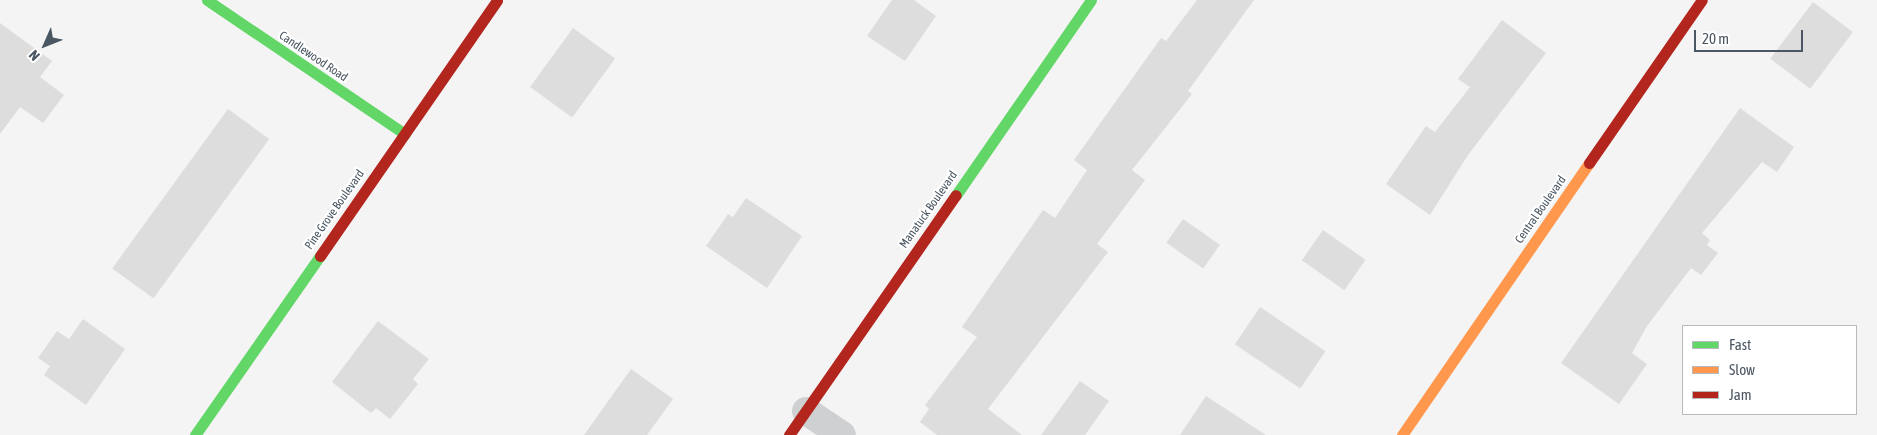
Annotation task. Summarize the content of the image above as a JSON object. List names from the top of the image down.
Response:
{
  "streets": {
    "street": [
      "Candlewood Road",
      "Pine Grove Boulevard",
      "Manatuck Boulevard",
      "Central Boulevard"
    ]
  },
  "crossings": [
    ["Candlewood Road", "Pine Grove Boulevard"]
  ],
  "legend": ["Fast", "Slow", "Jam"],
  "scale_bar": "20 m",
  "north": "bottom left"
}
